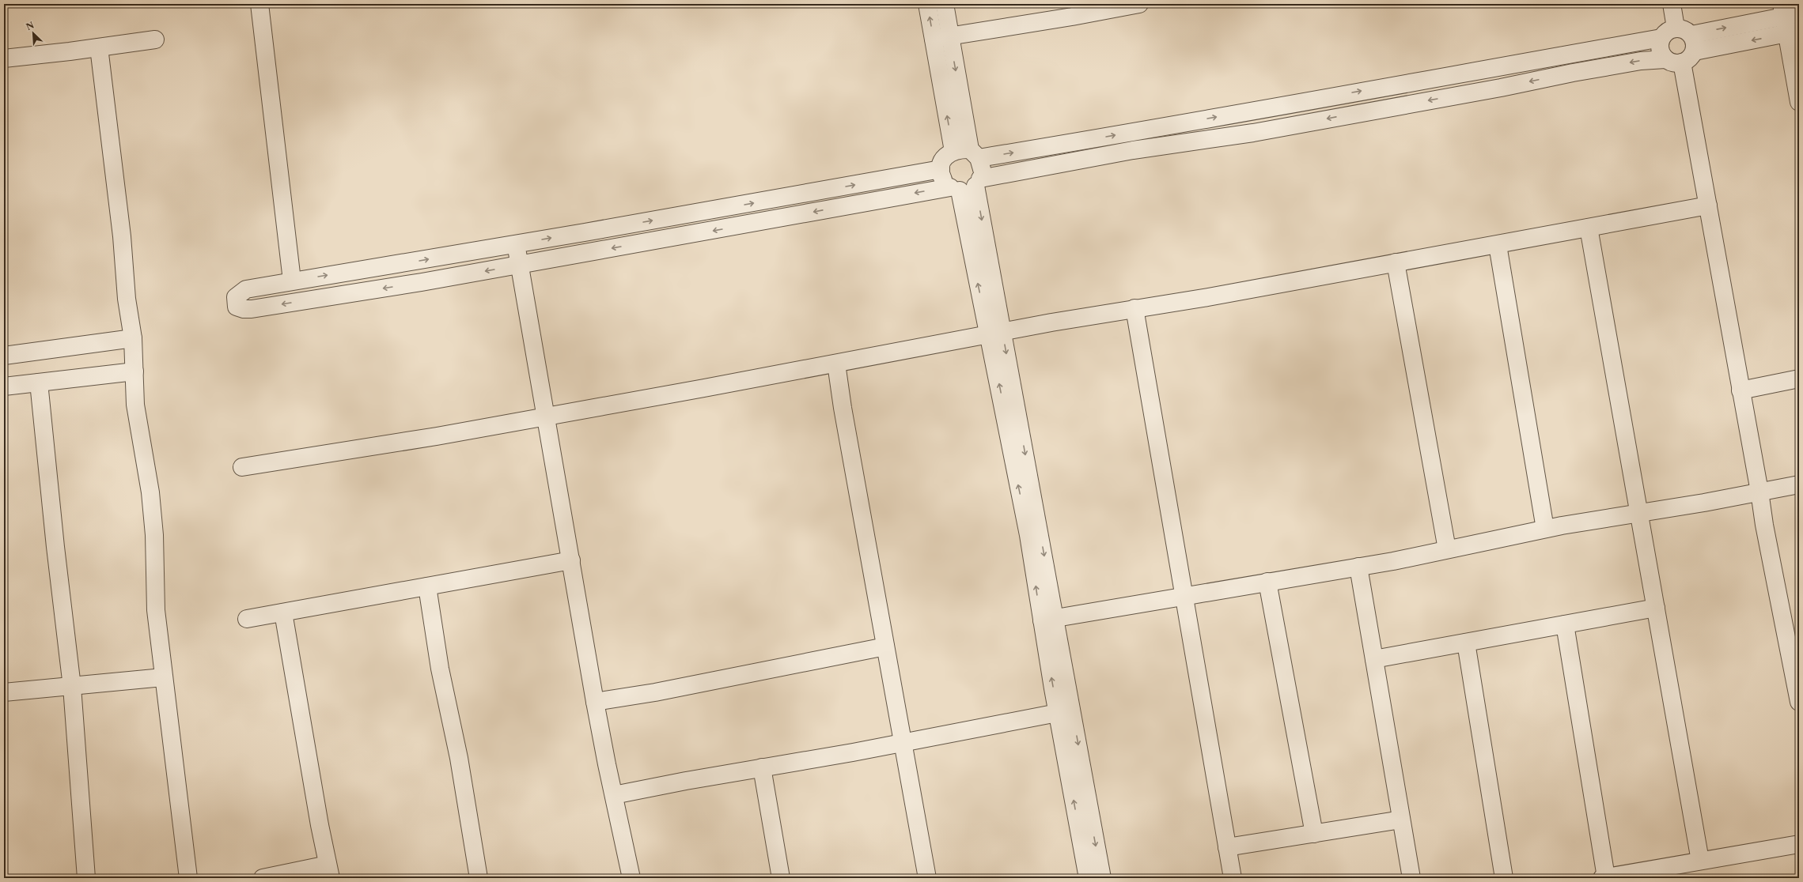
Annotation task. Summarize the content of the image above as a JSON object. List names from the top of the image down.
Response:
{
  "north": "top left"
}
